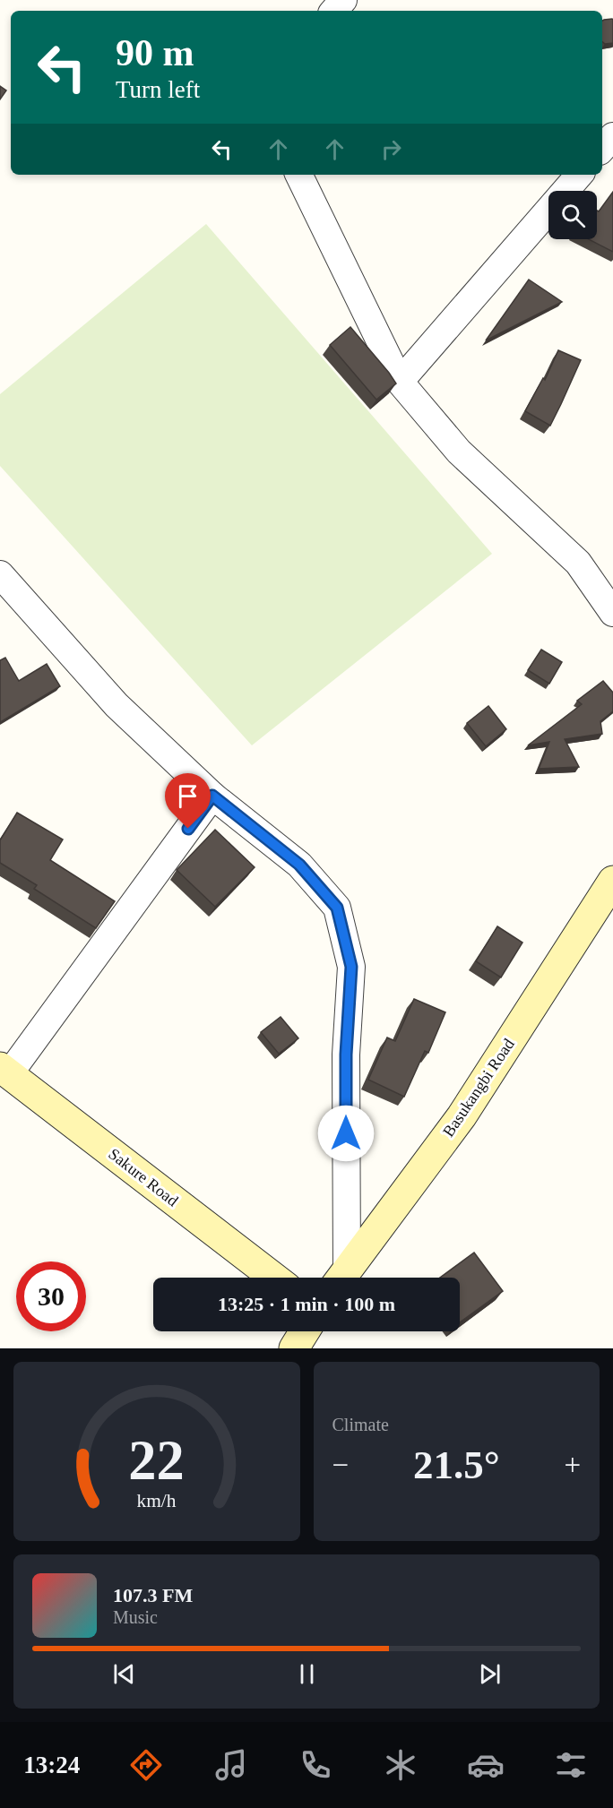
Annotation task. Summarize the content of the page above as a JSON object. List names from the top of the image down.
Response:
{
  "streets": {
    "street": ["Basukangbi Road", "Sakure Road"]
  },
  "page": {
    "turn": ["90 m", "Turn left"],
    "limit": "30",
    "trip": "13:25 · 1 min · 100 m",
    "tile": "Climate",
    "heat": ["−", "21.5°", "+"],
    "song": ["107.3 FM", "Music"],
    "tabs": "13:24",
    "gauge": ["22", "km/h"]
  }
}
